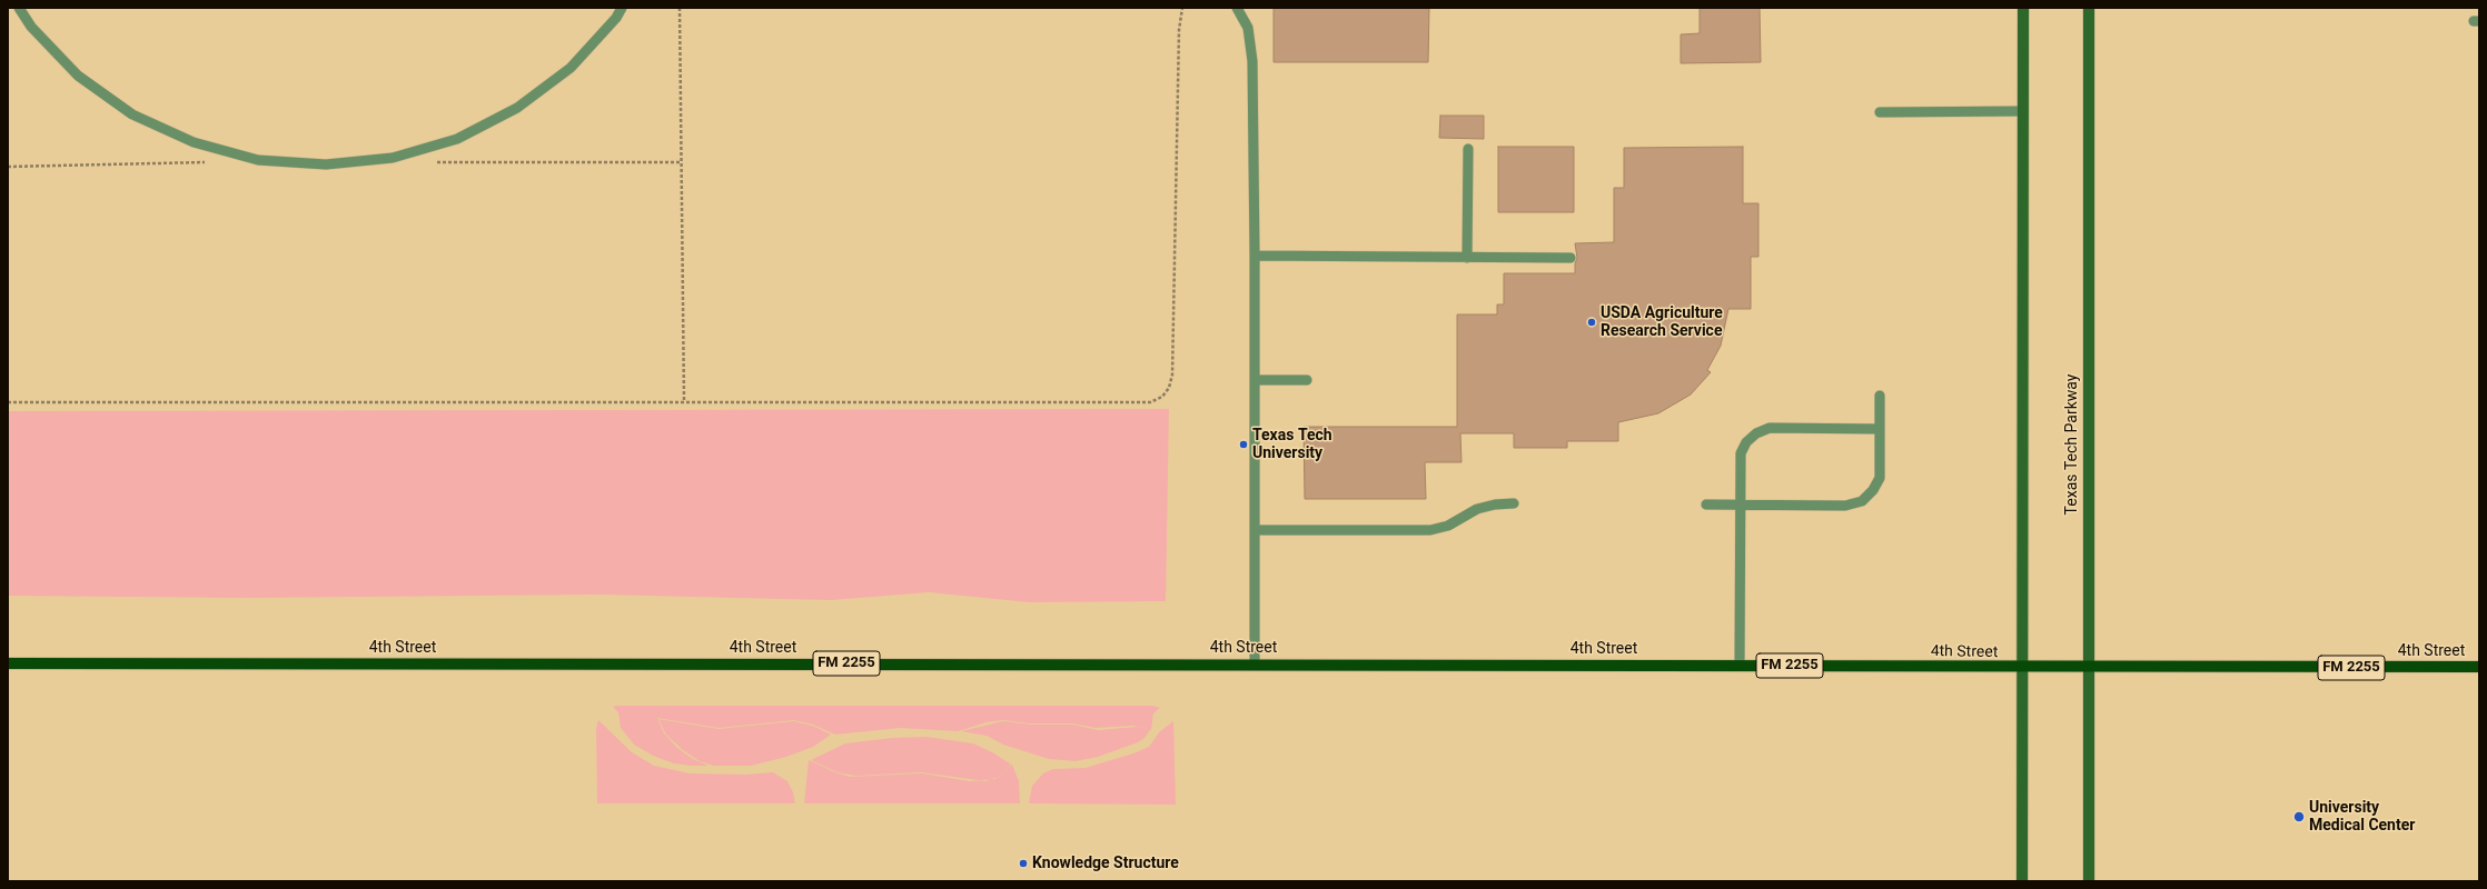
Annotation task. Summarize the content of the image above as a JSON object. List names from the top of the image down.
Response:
{
  "streets": {
    "main road": ["Texas Tech Parkway", "4th Street", "FM 2255"]
  },
  "crossings": [
    ["Texas Tech Parkway", "4th Street"]
  ],
  "places": [
    "USDA Agriculture Research Service",
    "Texas Tech University",
    "University Medical Center",
    "Knowledge Structure"
  ]
}
